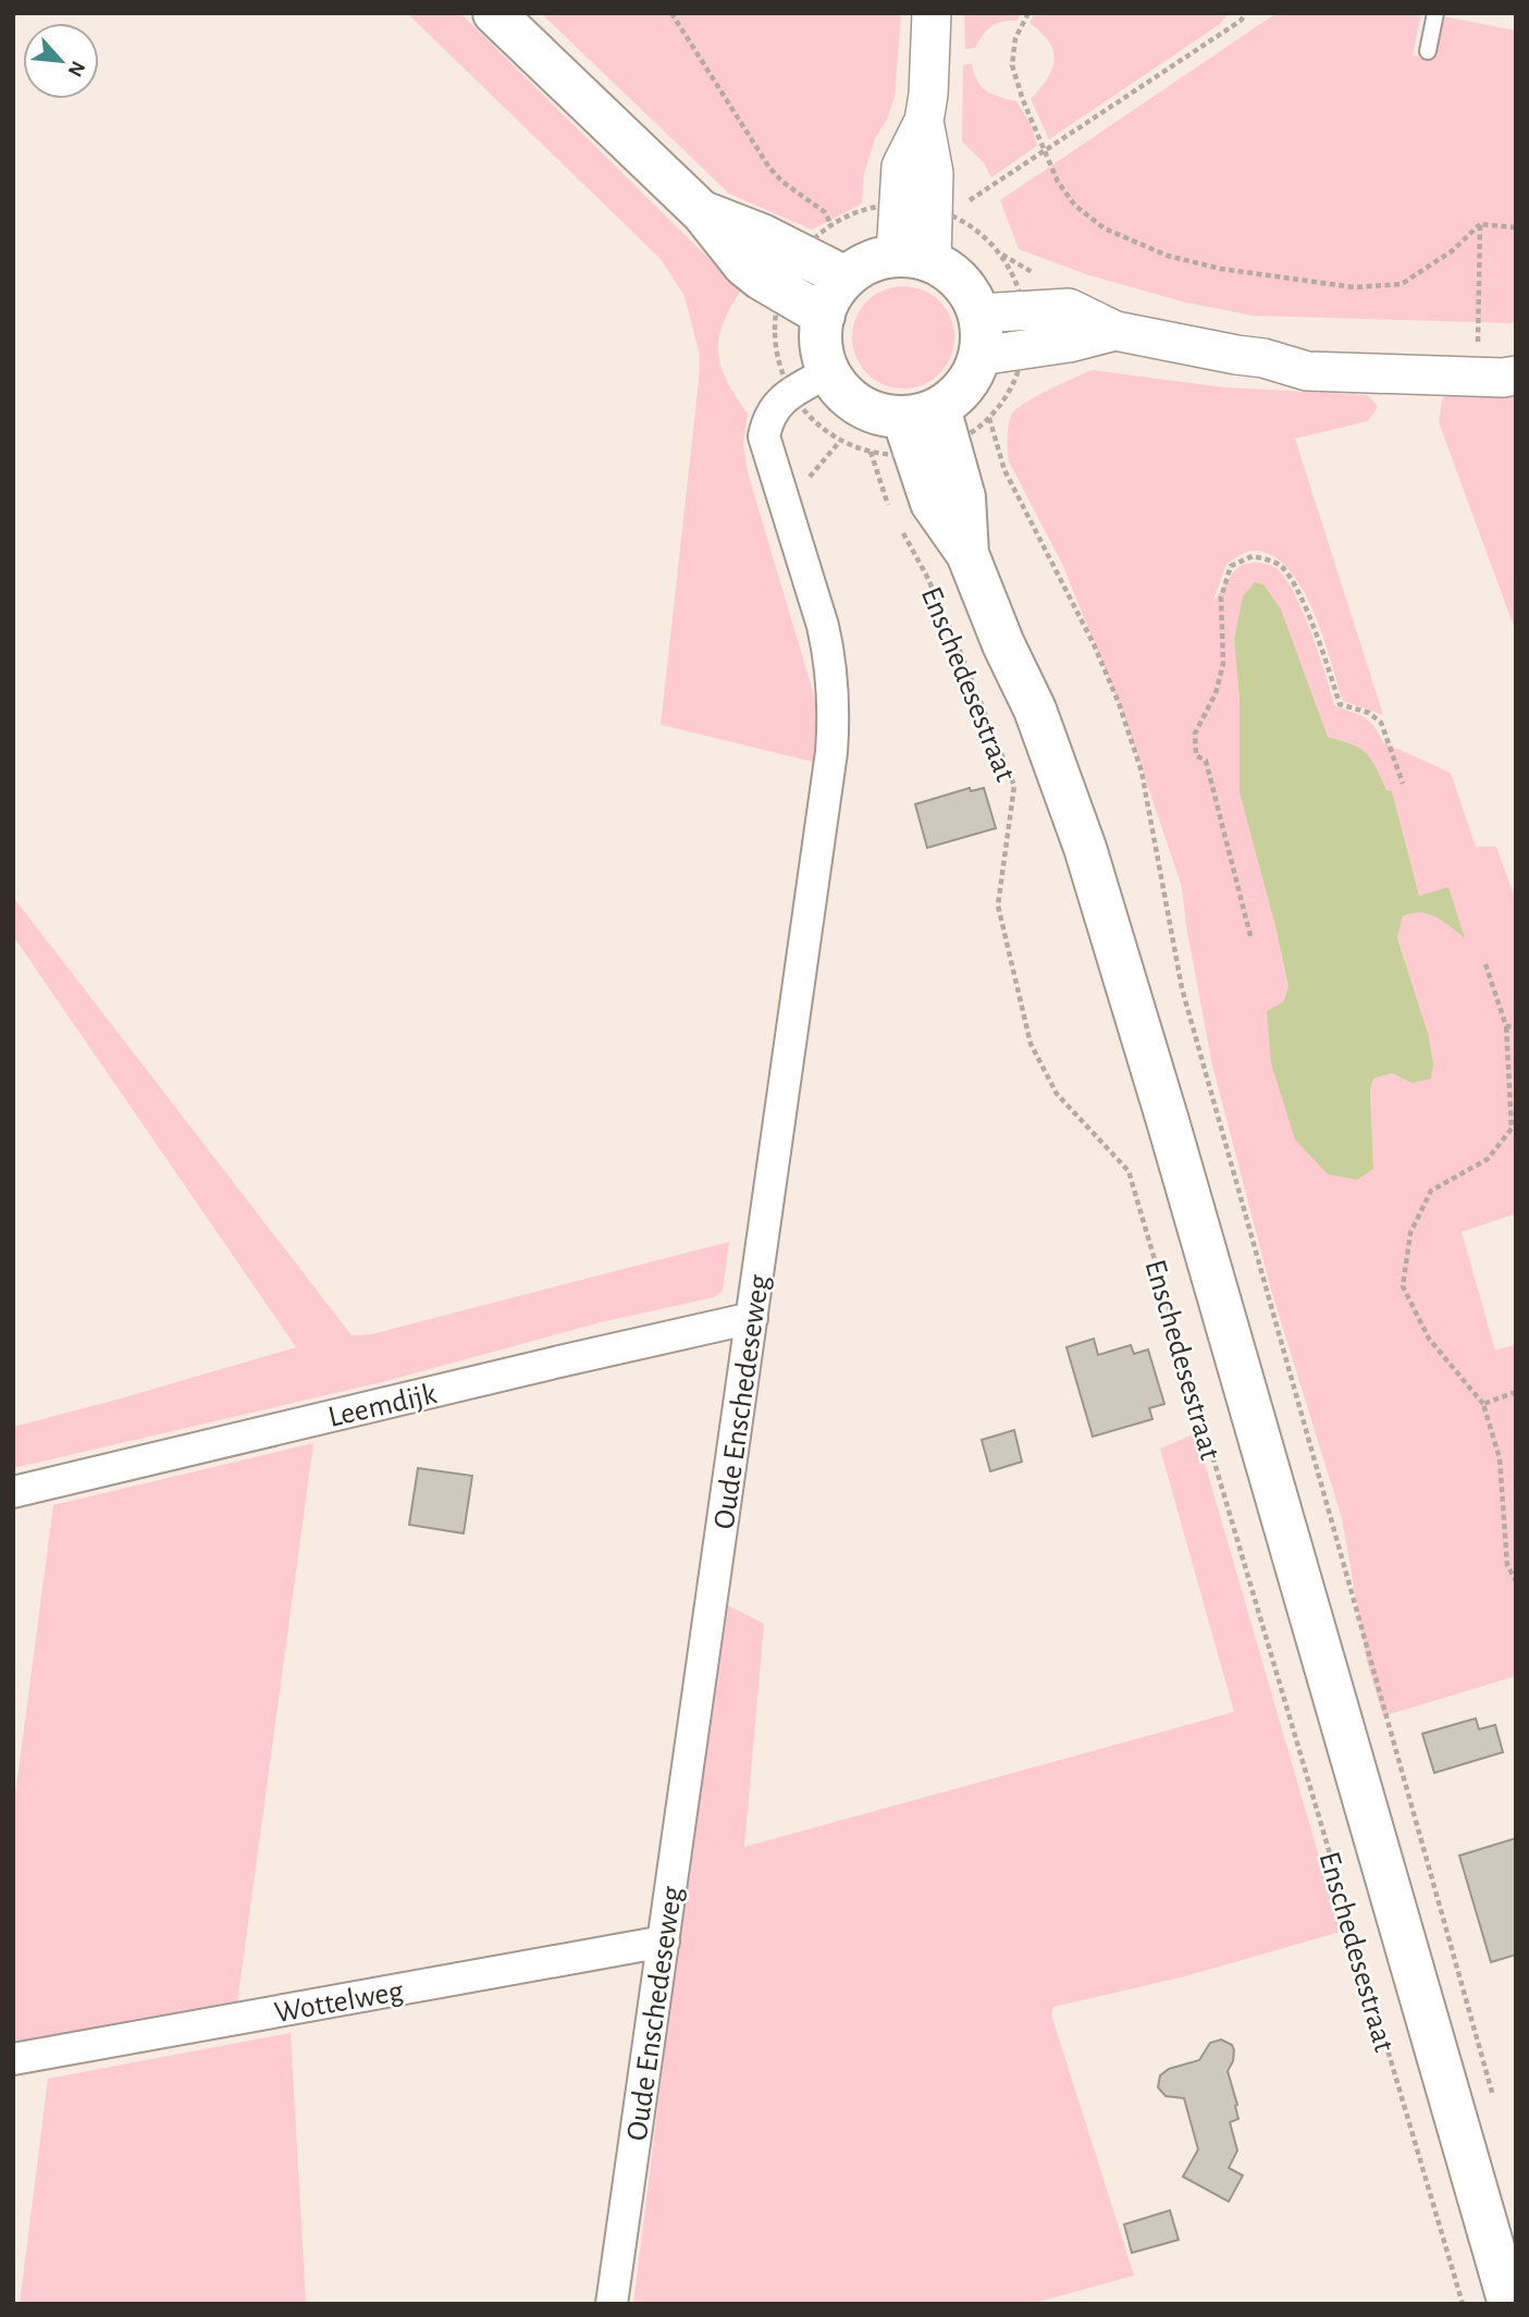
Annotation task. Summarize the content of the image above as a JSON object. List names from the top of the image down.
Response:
{
  "streets": {
    "main road": ["Enschedesestraat"],
    "street": ["Oude Enschedeseweg", "Leemdijk", "Wottelweg"]
  },
  "crossings": [
    ["Enschedesestraat", "Oude Enschedeseweg"],
    ["Oude Enschedeseweg", "Leemdijk"],
    ["Oude Enschedeseweg", "Wottelweg"]
  ],
  "north": "bottom right"
}
